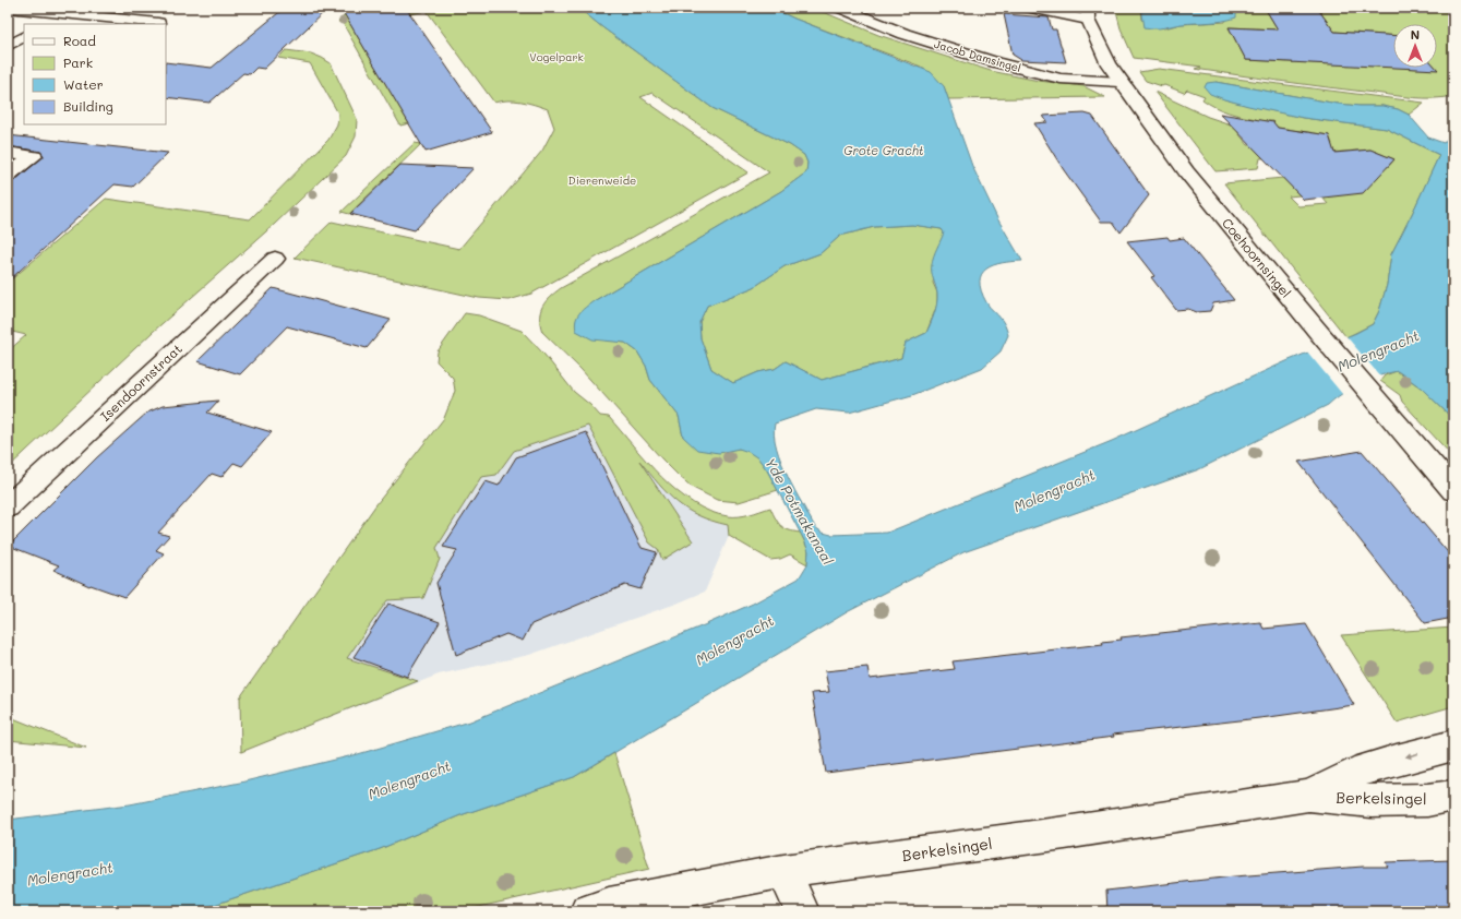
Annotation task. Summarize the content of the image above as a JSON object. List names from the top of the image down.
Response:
{
  "streets": {
    "street": [
      "Jacob Damsingel",
      "Coehoornsingel",
      "Isendoornstraat",
      "Berkelsingel"
    ]
  },
  "crossings": [
    ["Jacob Damsingel", "Coehoornsingel"]
  ],
  "water": ["Grote Gracht", "Molengracht", "Yde Potmakanaal"],
  "parks": ["Vogelpark", "Dierenweide"],
  "legend": [
    "Road",
    "Park",
    "Water",
    "Building"
  ],
  "north": "top"
}
